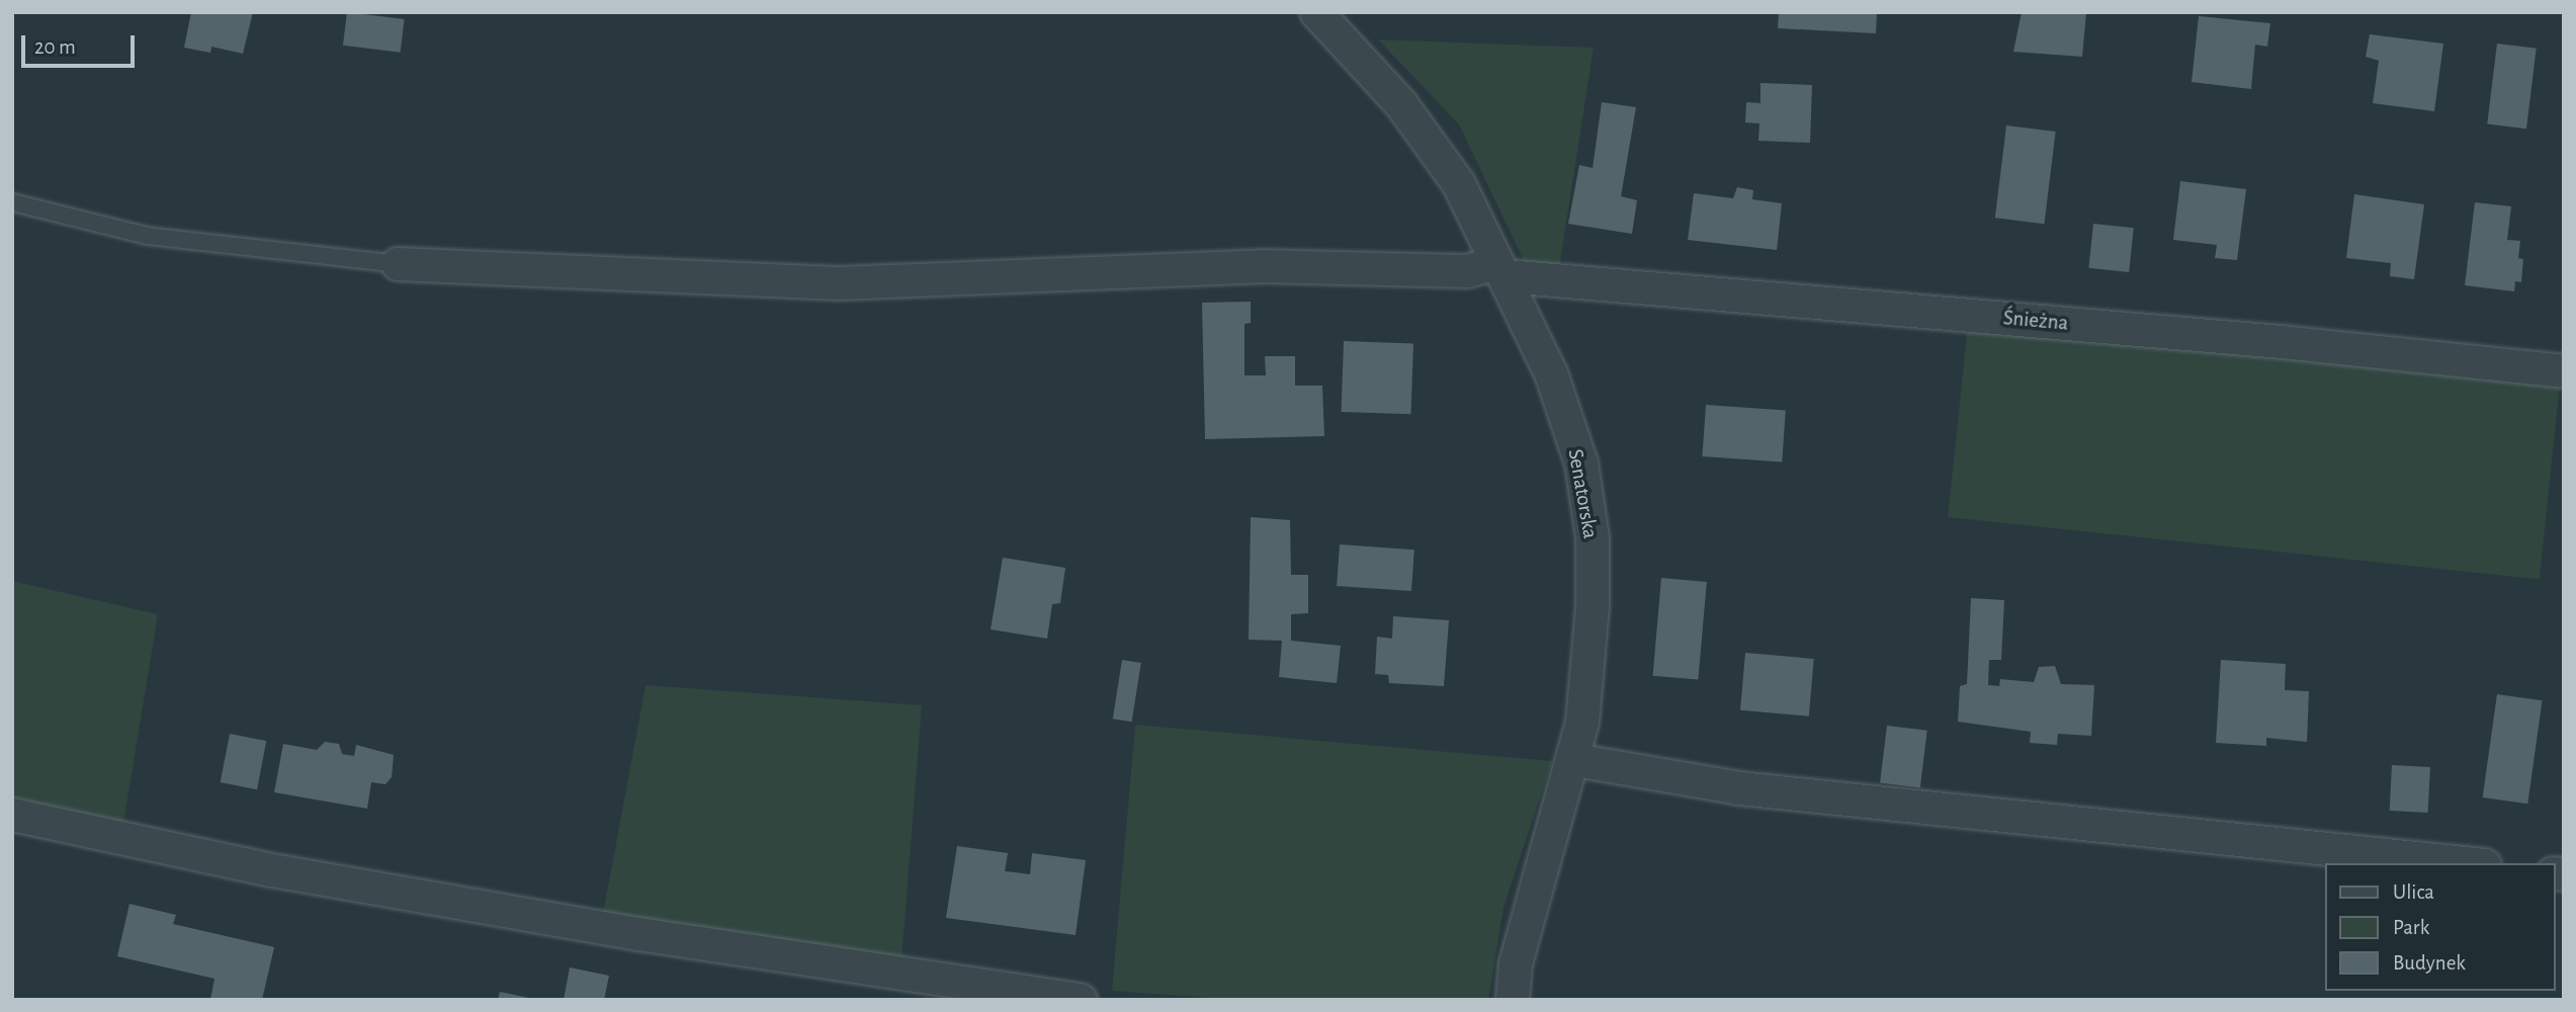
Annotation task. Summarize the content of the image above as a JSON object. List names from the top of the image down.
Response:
{
  "streets": {
    "street": ["Śnieżna", "Senatorska"]
  },
  "crossings": [
    ["Śnieżna", "Senatorska"]
  ],
  "legend": ["Ulica", "Park", "Budynek"],
  "scale_bar": "20 m"
}
